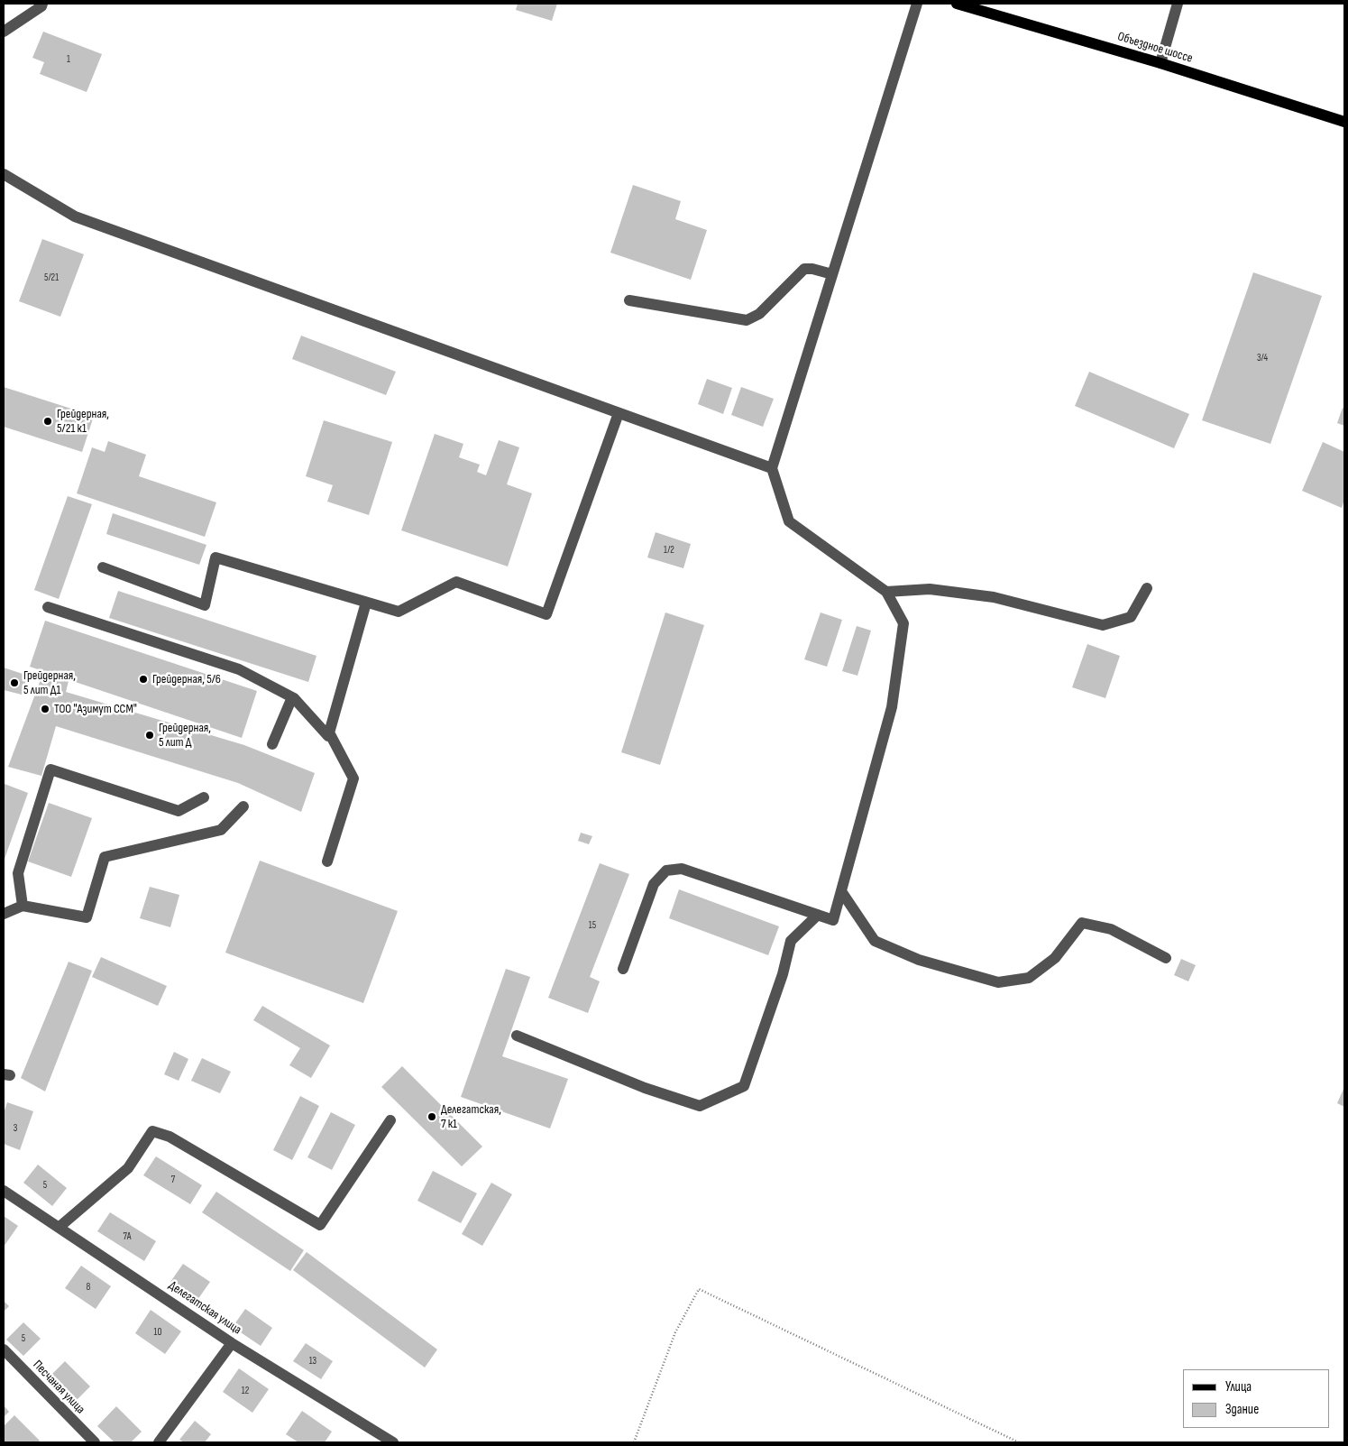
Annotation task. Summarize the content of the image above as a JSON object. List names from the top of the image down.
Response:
{
  "streets": {
    "main road": ["Объездное шоссе"],
    "street": ["Делегатская улица", "Песчаная улица"]
  },
  "places": [
    "Грейдерная, 5/21 к1",
    "Грейдерная, 5/6",
    "Грейдерная, 5 лит Д1",
    "ТОО \"Азимут ССМ\"",
    "Грейдерная, 5 лит Д",
    "Делегатская, 7 к1"
  ],
  "house_numbers": [
    "1",
    "5/21",
    "3/4",
    "1/2",
    "15",
    "3",
    "7",
    "5",
    "7А",
    "8",
    "10",
    "5",
    "13",
    "12"
  ],
  "legend": ["Улица", "Здание"]
}
